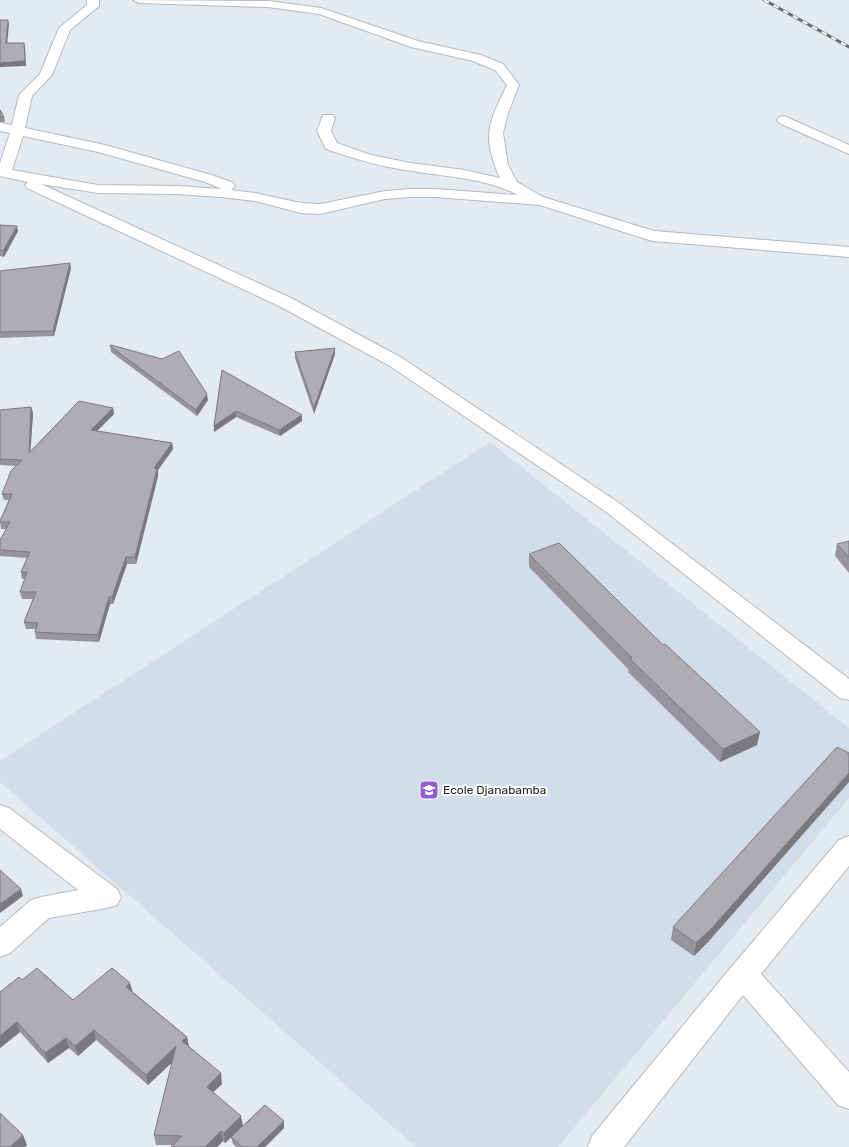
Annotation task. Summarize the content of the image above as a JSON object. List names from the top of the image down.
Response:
{
  "places": {
    "school or university": ["Ecole Djanabamba"]
  }
}
